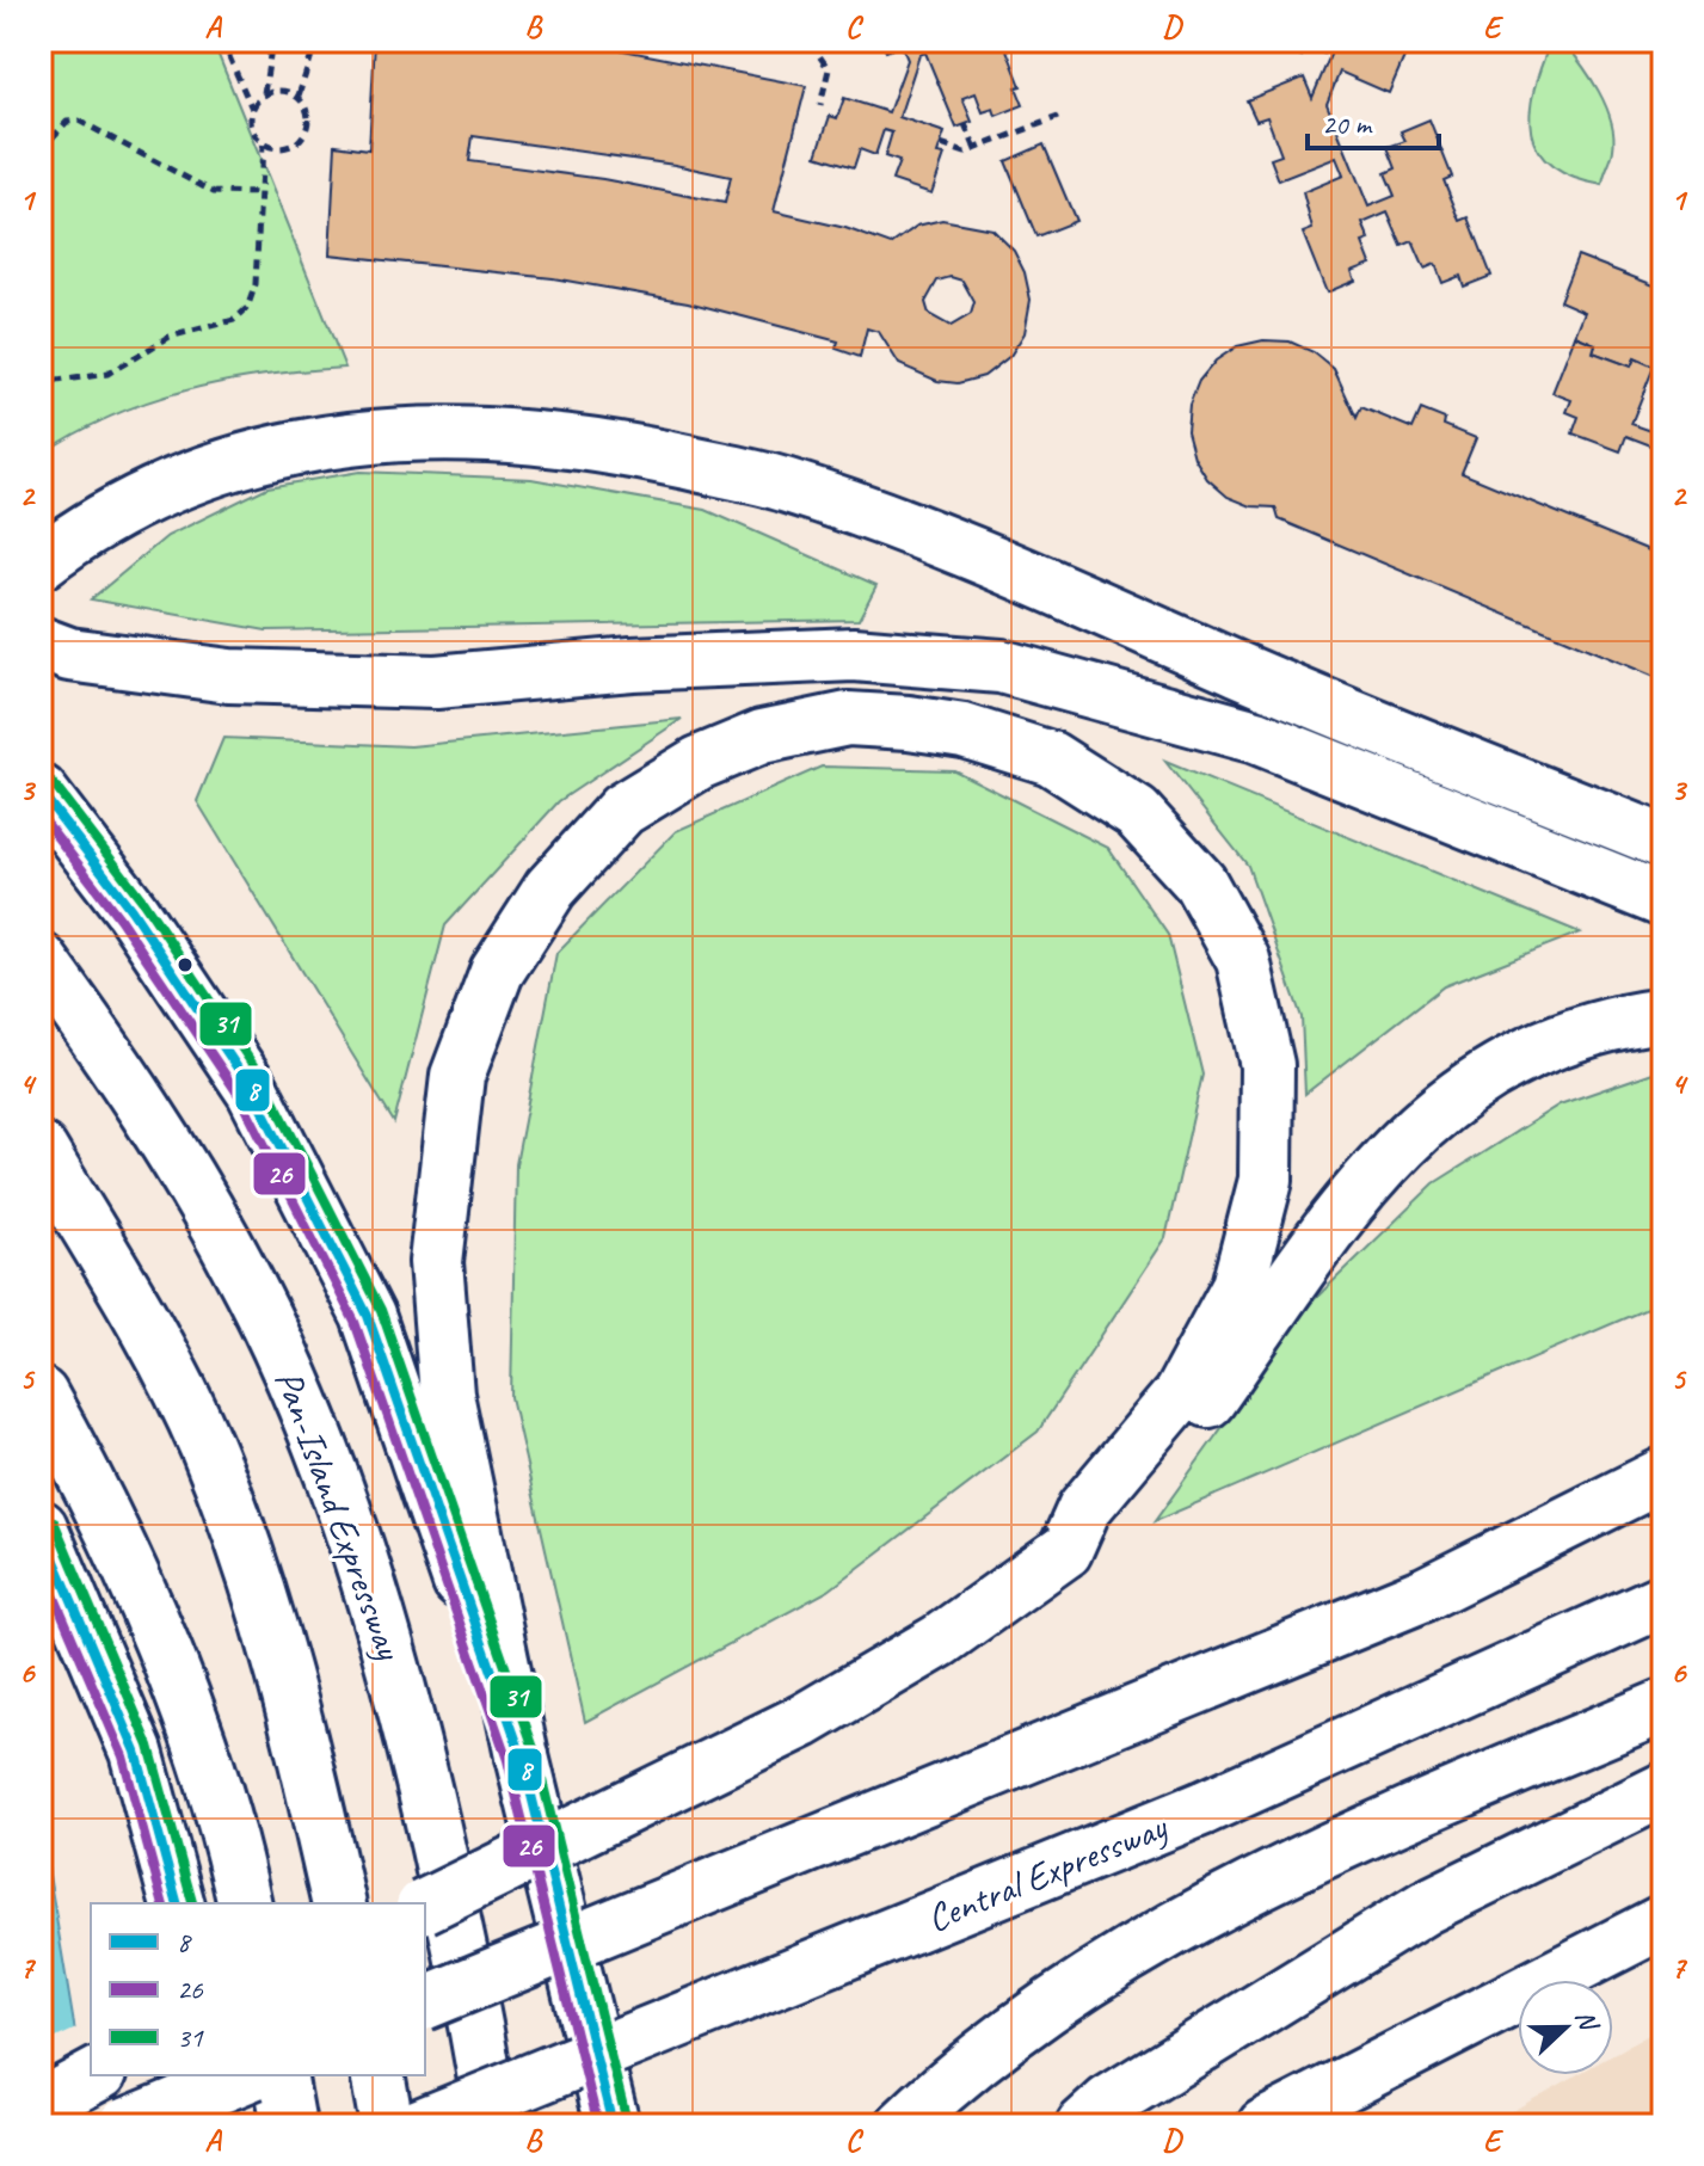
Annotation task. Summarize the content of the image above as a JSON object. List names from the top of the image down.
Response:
{
  "streets": {
    "main road": ["Pan-Island Expressway", "Central Expressway"]
  },
  "lines": ["transit line 31", "transit line 8", "transit line 26"],
  "legend": ["8", "26", "31"],
  "scale_bar": "20 m",
  "north": "right",
  "grid": {
    "columns": [
      "A",
      "B",
      "C",
      "D",
      "E"
    ],
    "rows": [
      "1",
      "2",
      "3",
      "4",
      "5",
      "6",
      "7"
    ]
  }
}
